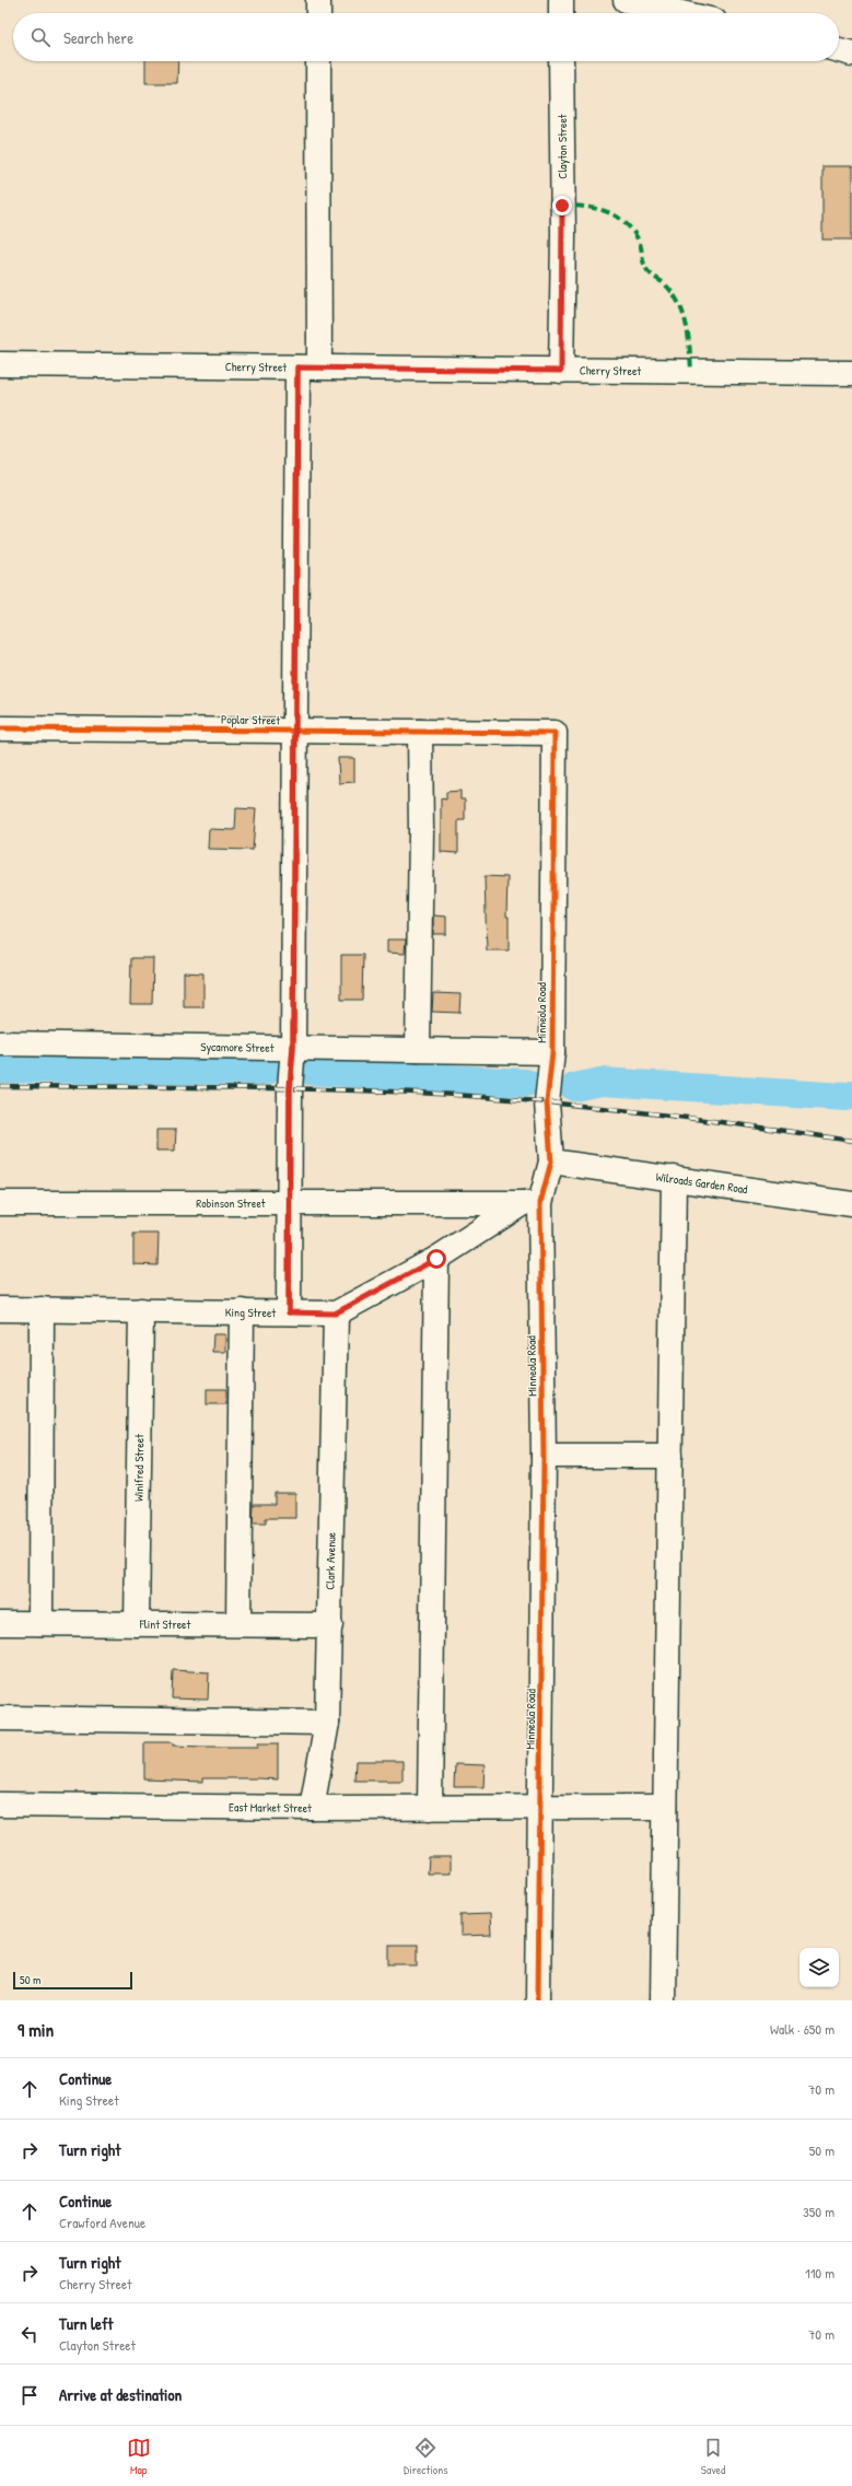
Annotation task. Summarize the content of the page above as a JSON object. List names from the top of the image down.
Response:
{
  "streets": {
    "street": [
      "Clayton Street",
      "Cherry Street",
      "Poplar Street",
      "Minneola Road",
      "Sycamore Street",
      "Wilroads Garden Road",
      "Robinson Street",
      "King Street",
      "Winifred Street",
      "Clark Avenue",
      "Flint Street",
      "East Market Street"
    ]
  },
  "crossings": [
    ["Clayton Street", "Cherry Street"],
    ["Poplar Street", "Minneola Road"],
    ["Minneola Road", "Sycamore Street"],
    ["Minneola Road", "Wilroads Garden Road"],
    ["Minneola Road", "Robinson Street"],
    ["Minneola Road", "King Street"],
    ["Minneola Road", "East Market Street"],
    ["Robinson Street", "King Street"],
    ["King Street", "Winifred Street"],
    ["King Street", "Clark Avenue"],
    ["Winifred Street", "Flint Street"],
    ["Clark Avenue", "Flint Street"],
    ["Clark Avenue", "East Market Street"]
  ],
  "scale_bar": "50 m",
  "page": {
    "search": "Search here",
    "scale": "50 m",
    "heading": ["9 min", "Walk · 650 m"],
    "list": [
      ["Continue", "King Street", "70 m"],
      ["Turn right", "50 m"],
      ["Continue", "Crawford Avenue", "350 m"],
      ["Turn right", "Cherry Street", "110 m"],
      ["Turn left", "Clayton Street", "70 m"],
      "Arrive at destination"
    ],
    "nav": ["Map", "Directions", "Saved"]
  }
}
